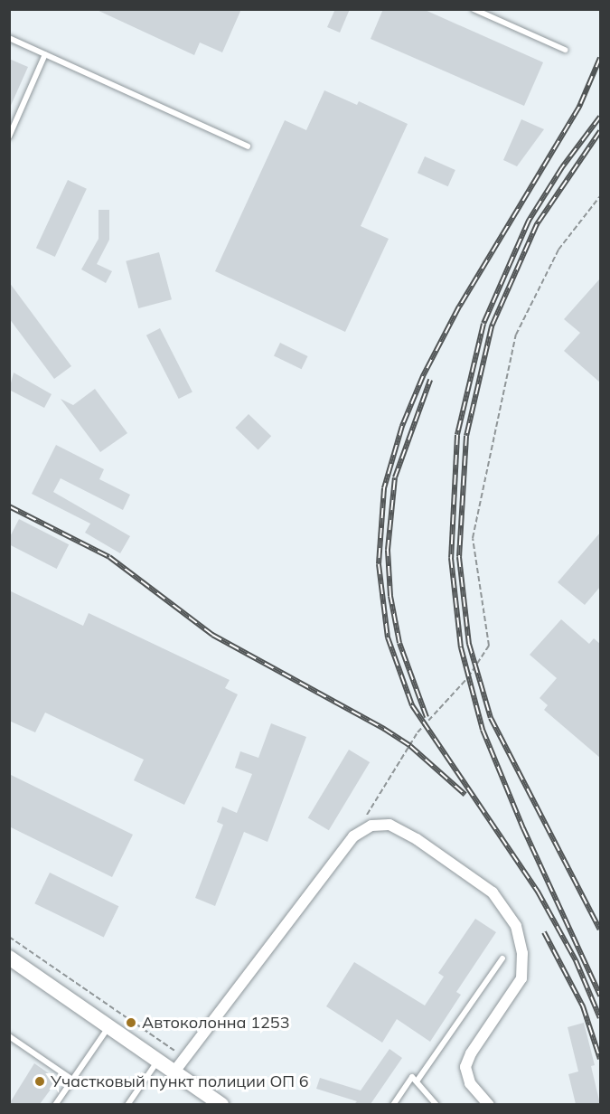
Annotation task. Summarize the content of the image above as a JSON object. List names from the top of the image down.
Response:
{
  "places": ["Автоколонна 1253", "Участковый пункт полиции ОП 6"]
}
